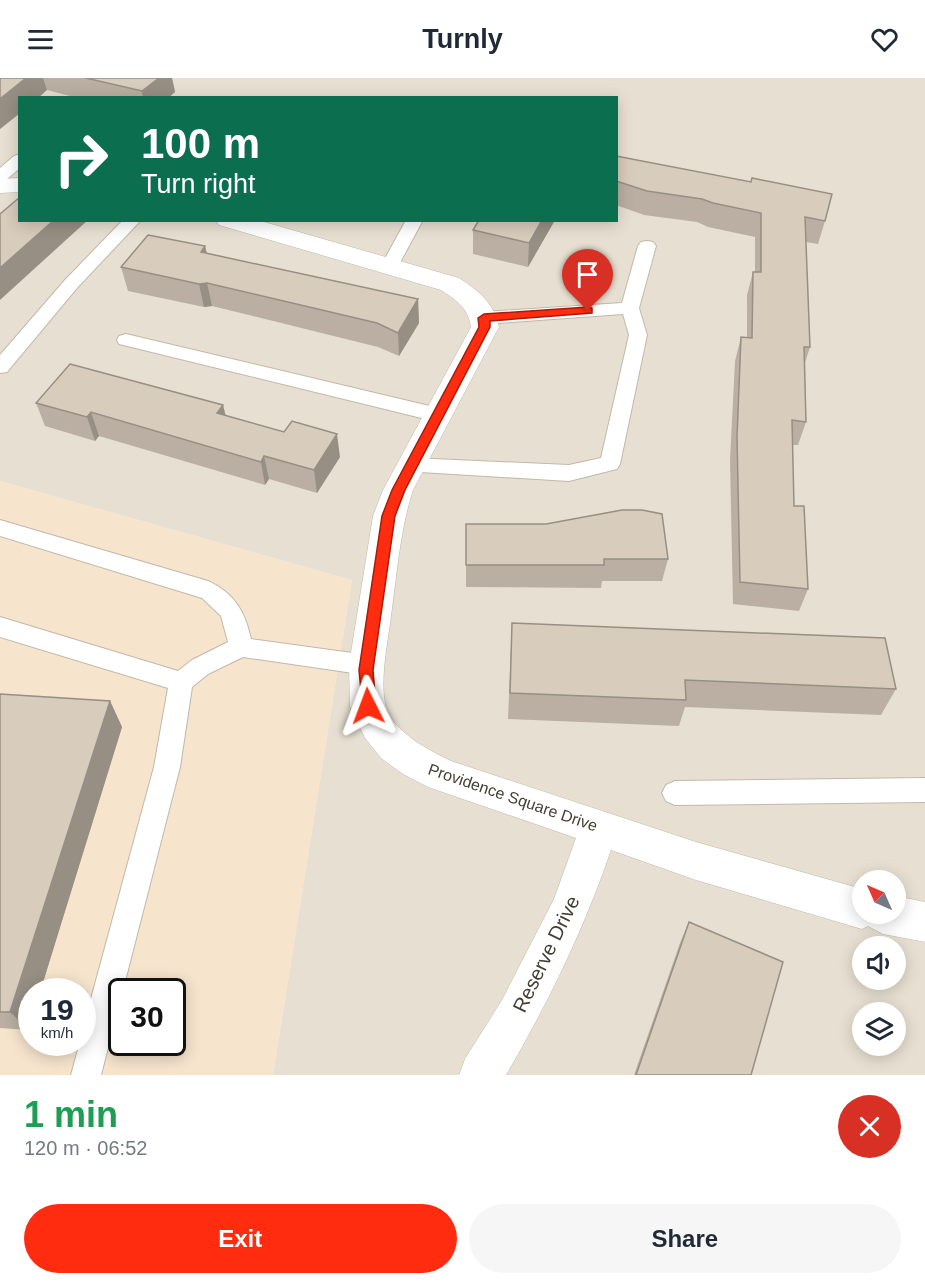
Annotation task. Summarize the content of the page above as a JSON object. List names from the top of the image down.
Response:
{
  "streets": {
    "street": ["Providence Square Drive", "Reserve Drive"]
  },
  "crossings": [
    ["Providence Square Drive", "Reserve Drive"]
  ],
  "north": "top left",
  "page": {
    "header": "Turnly",
    "turn": ["100 m", "Turn right"],
    "speed": "19 km/h",
    "limit": "30",
    "heading": ["1 min", "120 m · 06:52"],
    "buttons": ["Exit", "Share"]
  }
}
